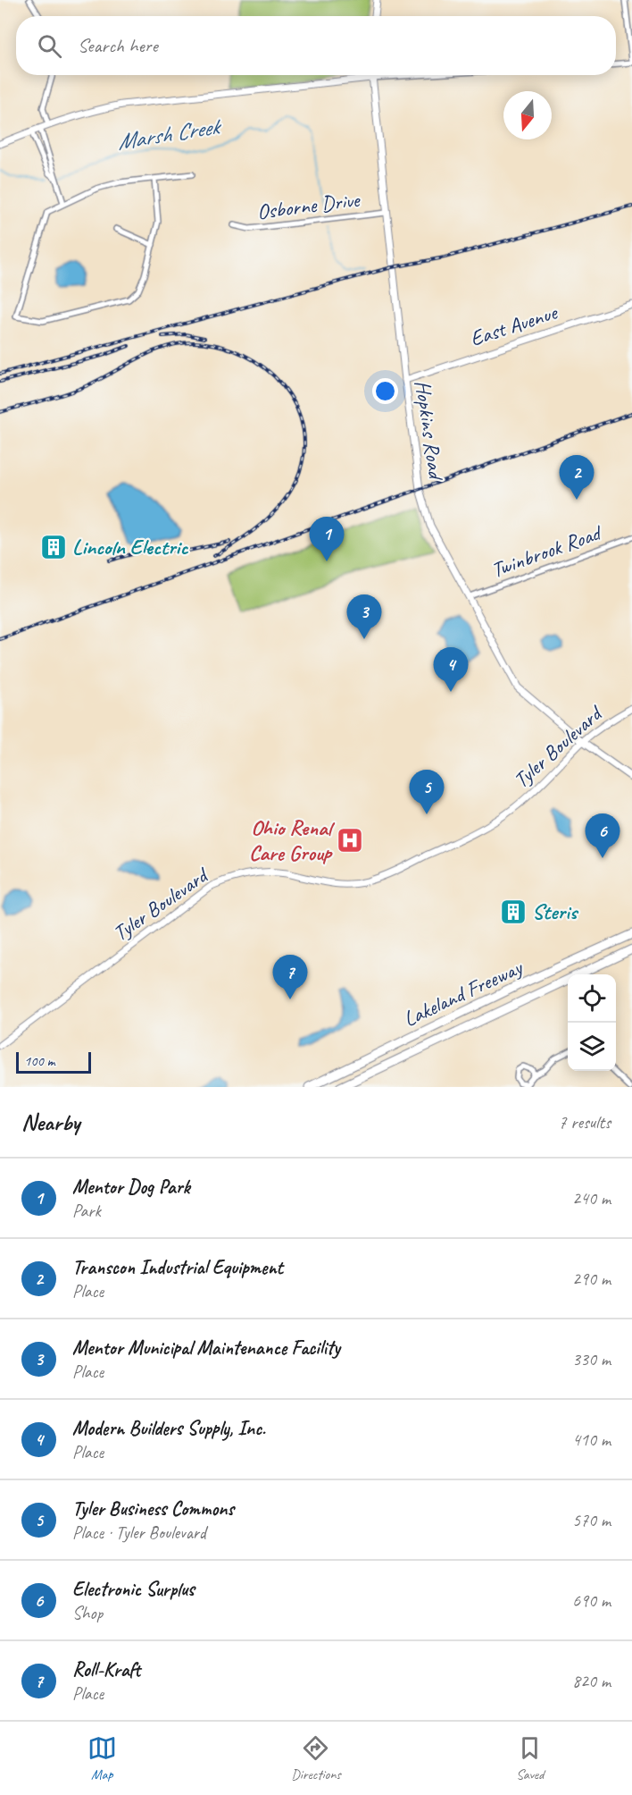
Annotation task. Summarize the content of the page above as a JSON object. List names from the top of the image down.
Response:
{
  "streets": {
    "highway": ["Lakeland Freeway"],
    "street": [
      "Osborne Drive",
      "East Avenue",
      "Hopkins Road",
      "Twinbrook Road",
      "Tyler Boulevard"
    ]
  },
  "crossings": [
    ["Osborne Drive", "Hopkins Road"],
    ["East Avenue", "Hopkins Road"],
    ["Hopkins Road", "Twinbrook Road"],
    ["Hopkins Road", "Tyler Boulevard"]
  ],
  "water": ["Marsh Creek"],
  "places": {
    "building": ["Lincoln Electric", "Steris"],
    "hospital": ["Ohio Renal Care Group"]
  },
  "scale_bar": "100 m",
  "north": "bottom",
  "page": {
    "search": "Search here",
    "pins": [
      "2",
      "1",
      "3",
      "4",
      "5",
      "6",
      "7"
    ],
    "scale": "100 m",
    "heading": ["Nearby", "7 results"],
    "list": [
      {
        "mark": "1",
        "name": "Mentor Dog Park",
        "note": "Park",
        "value": "240 m"
      },
      {
        "mark": "2",
        "name": "Transcon Industrial Equipment",
        "note": "Place",
        "value": "290 m"
      },
      {
        "mark": "3",
        "name": "Mentor Municipal Maintenance Facility",
        "note": "Place",
        "value": "330 m"
      },
      {
        "mark": "4",
        "name": "Modern Builders Supply, Inc.",
        "note": "Place",
        "value": "410 m"
      },
      {
        "mark": "5",
        "name": "Tyler Business Commons",
        "note": "Place · Tyler Boulevard",
        "value": "570 m"
      },
      {
        "mark": "6",
        "name": "Electronic Surplus",
        "note": "Shop",
        "value": "690 m"
      },
      {
        "mark": "7",
        "name": "Roll-Kraft",
        "note": "Place",
        "value": "820 m"
      }
    ],
    "nav": ["Map", "Directions", "Saved"]
  }
}
